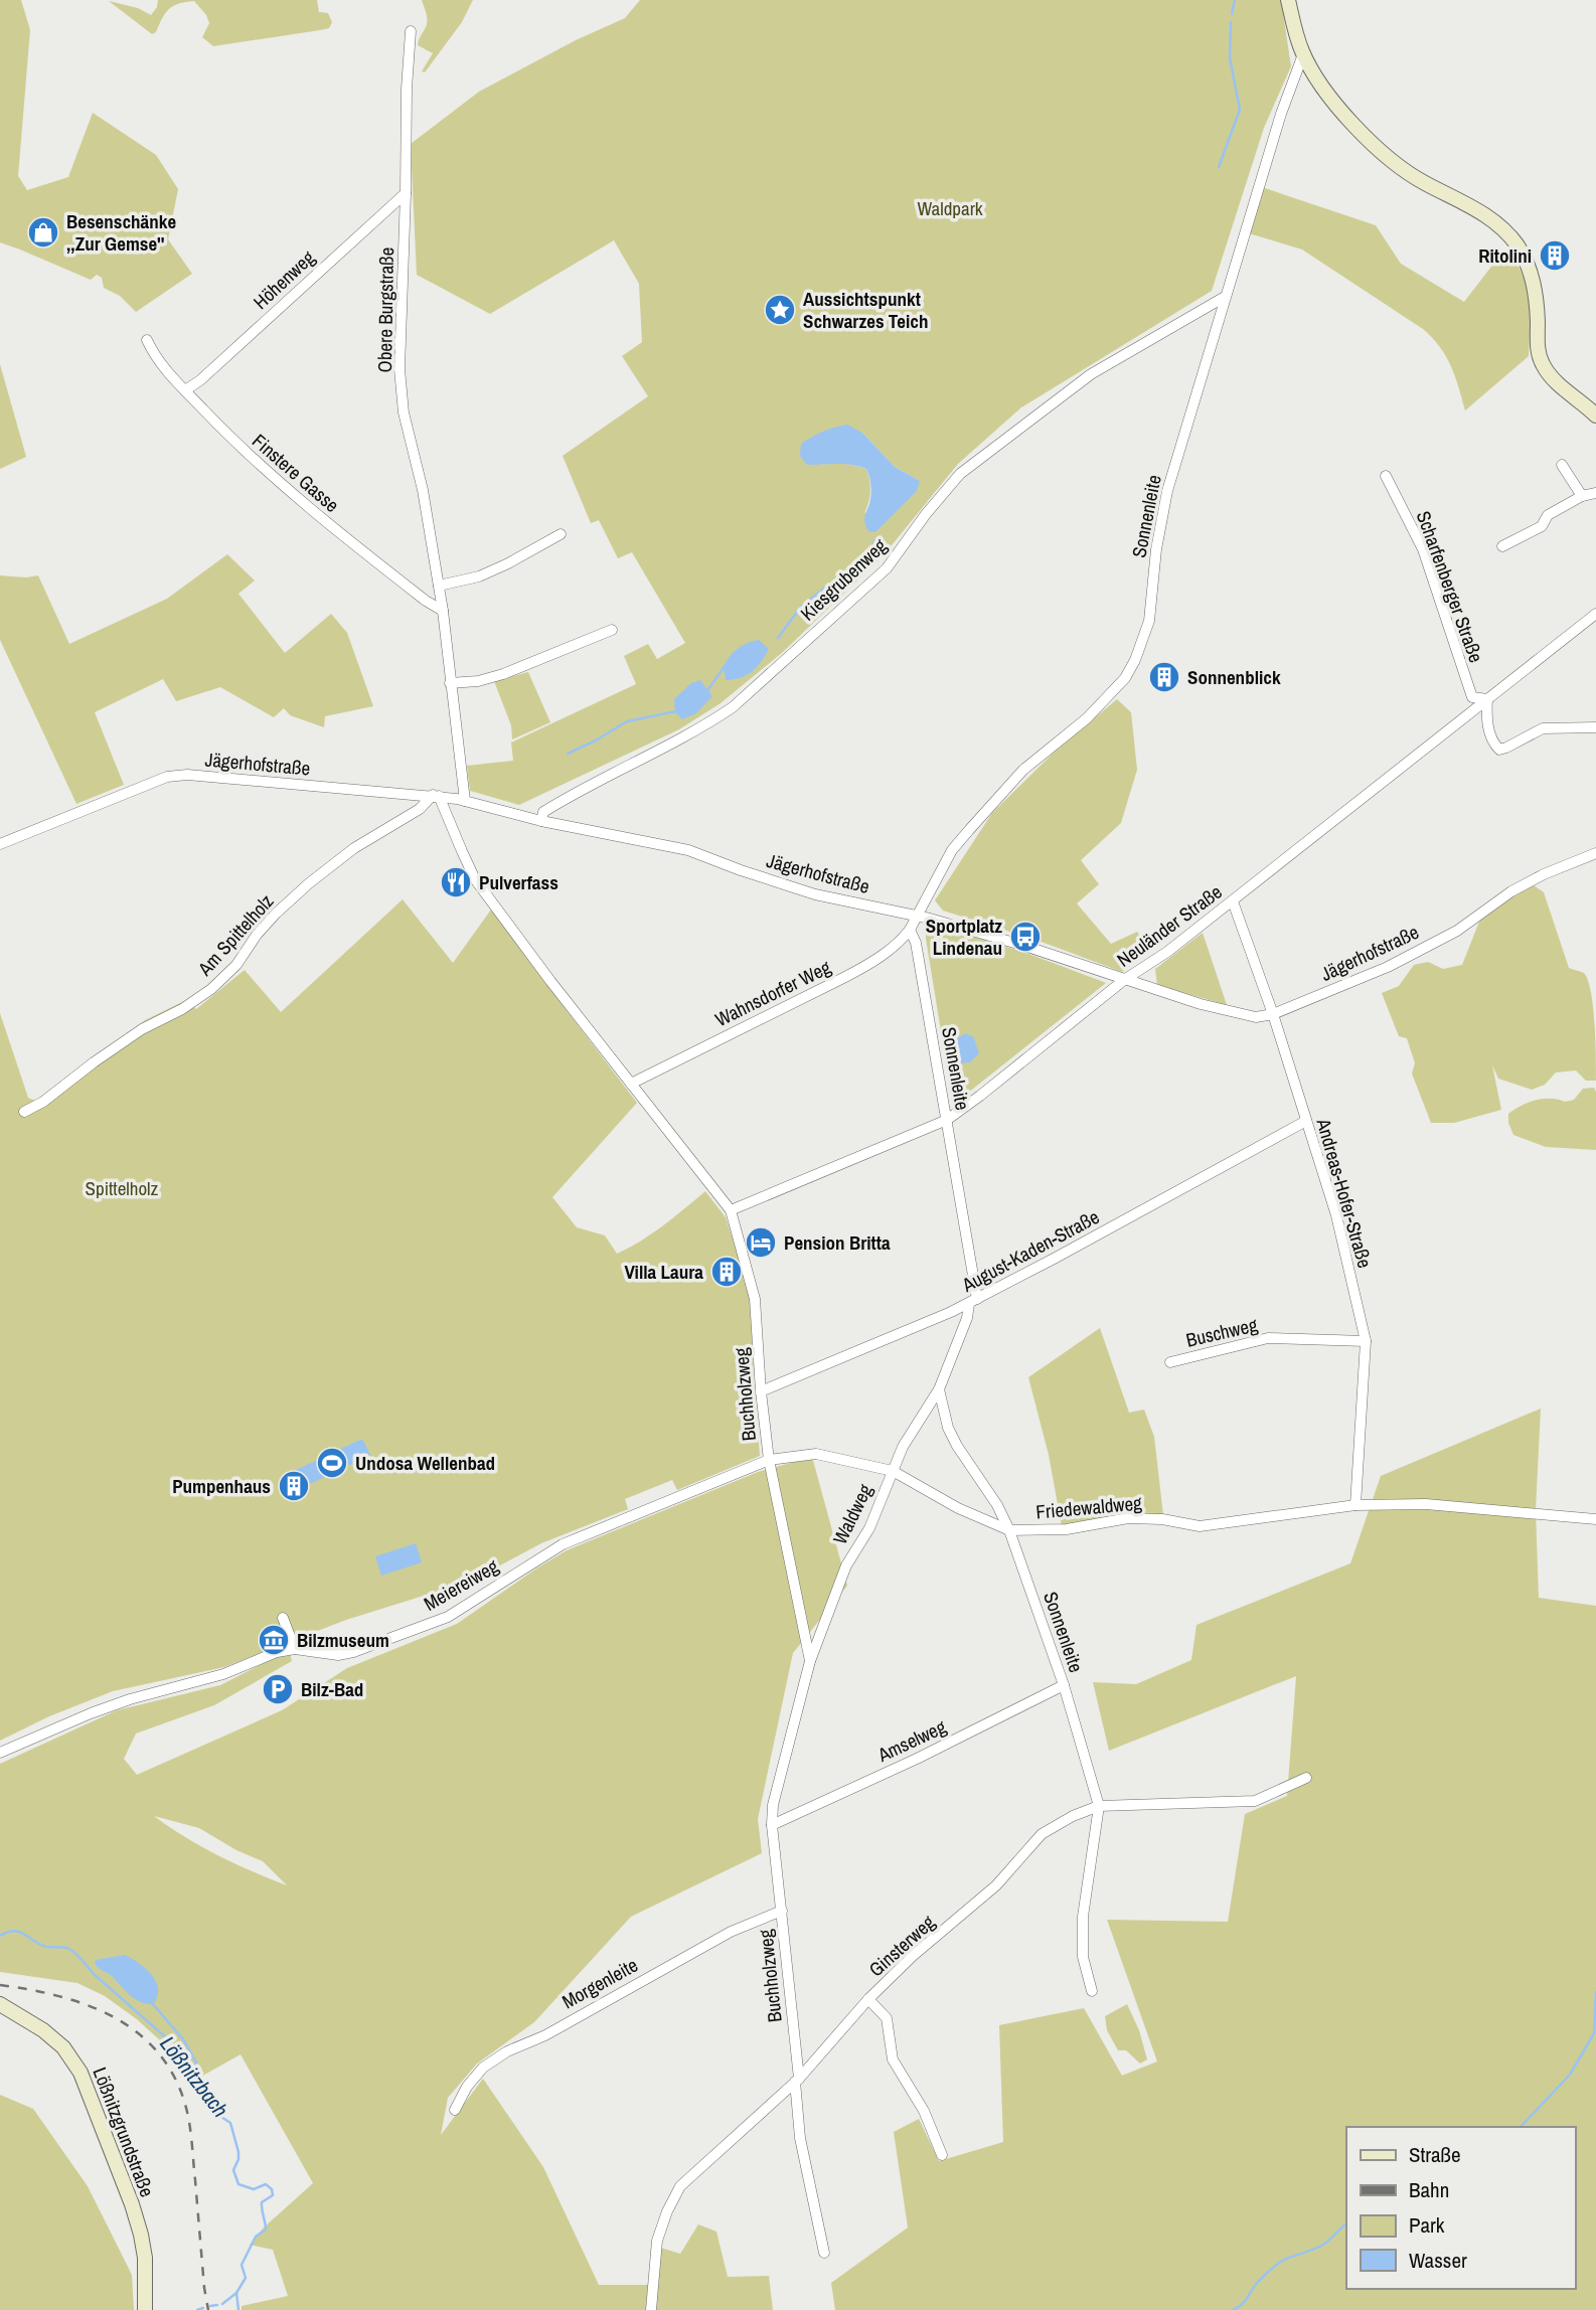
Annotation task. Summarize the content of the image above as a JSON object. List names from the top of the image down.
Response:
{
  "streets": {
    "street": [
      "Höhenweg",
      "Obere Burgstraße",
      "Finstere Gasse",
      "Sonnenleite",
      "Kiesgrubenweg",
      "Scharfenberger Straße",
      "Jägerhofstraße",
      "Neuländer Straße",
      "Am Spittelholz",
      "Wahnsdorfer Weg",
      "Andreas-Hofer-Straße",
      "August-Kaden-Straße",
      "Buschweg",
      "Buchholzweg",
      "Friedewaldweg",
      "Waldweg",
      "Meiereiweg",
      "Amselweg",
      "Ginsterweg",
      "Morgenleite",
      "Lößnitzgrundstraße"
    ]
  },
  "crossings": [
    ["Höhenweg", "Obere Burgstraße"],
    ["Höhenweg", "Finstere Gasse"],
    ["Obere Burgstraße", "Finstere Gasse"],
    ["Obere Burgstraße", "Jägerhofstraße"],
    ["Sonnenleite", "Kiesgrubenweg"],
    ["Sonnenleite", "Jägerhofstraße"],
    ["Sonnenleite", "Neuländer Straße"],
    ["Sonnenleite", "Wahnsdorfer Weg"],
    ["Sonnenleite", "August-Kaden-Straße"],
    ["Sonnenleite", "Friedewaldweg"],
    ["Sonnenleite", "Waldweg"],
    ["Sonnenleite", "Amselweg"],
    ["Sonnenleite", "Ginsterweg"],
    ["Kiesgrubenweg", "Jägerhofstraße"],
    ["Scharfenberger Straße", "Neuländer Straße"],
    ["Jägerhofstraße", "Neuländer Straße"],
    ["Jägerhofstraße", "Am Spittelholz"],
    ["Jägerhofstraße", "Wahnsdorfer Weg"],
    ["Jägerhofstraße", "Andreas-Hofer-Straße"],
    ["Jägerhofstraße", "Buchholzweg"],
    ["Neuländer Straße", "Andreas-Hofer-Straße"],
    ["Neuländer Straße", "Buchholzweg"],
    ["Am Spittelholz", "Buchholzweg"],
    ["Wahnsdorfer Weg", "Buchholzweg"],
    ["Andreas-Hofer-Straße", "August-Kaden-Straße"],
    ["Andreas-Hofer-Straße", "Buschweg"],
    ["Andreas-Hofer-Straße", "Friedewaldweg"],
    ["August-Kaden-Straße", "Buchholzweg"],
    ["Buchholzweg", "Friedewaldweg"],
    ["Buchholzweg", "Waldweg"],
    ["Buchholzweg", "Meiereiweg"],
    ["Buchholzweg", "Amselweg"],
    ["Buchholzweg", "Ginsterweg"],
    ["Buchholzweg", "Morgenleite"],
    ["Friedewaldweg", "Waldweg"],
    ["Friedewaldweg", "Meiereiweg"]
  ],
  "water": ["Lößnitzbach"],
  "parks": ["Waldpark", "Spittelholz"],
  "places": {
    "shop": ["Besenschänke ,,Zur Gemse''"],
    "building": [
      "Ritolini",
      "Sonnenblick",
      "Villa Laura",
      "Pumpenhaus"
    ],
    "place": ["Aussichtspunkt Schwarzes Teich"],
    "restaurant": ["Pulverfass"],
    "bus stop": ["Sportplatz Lindenau"],
    "hotel": ["Pension Britta"],
    "sports": ["Undosa Wellenbad"],
    "museum": ["Bilzmuseum"],
    "parking": ["Bilz-Bad"]
  },
  "legend": [
    "Straße",
    "Bahn",
    "Park",
    "Wasser"
  ]
}
